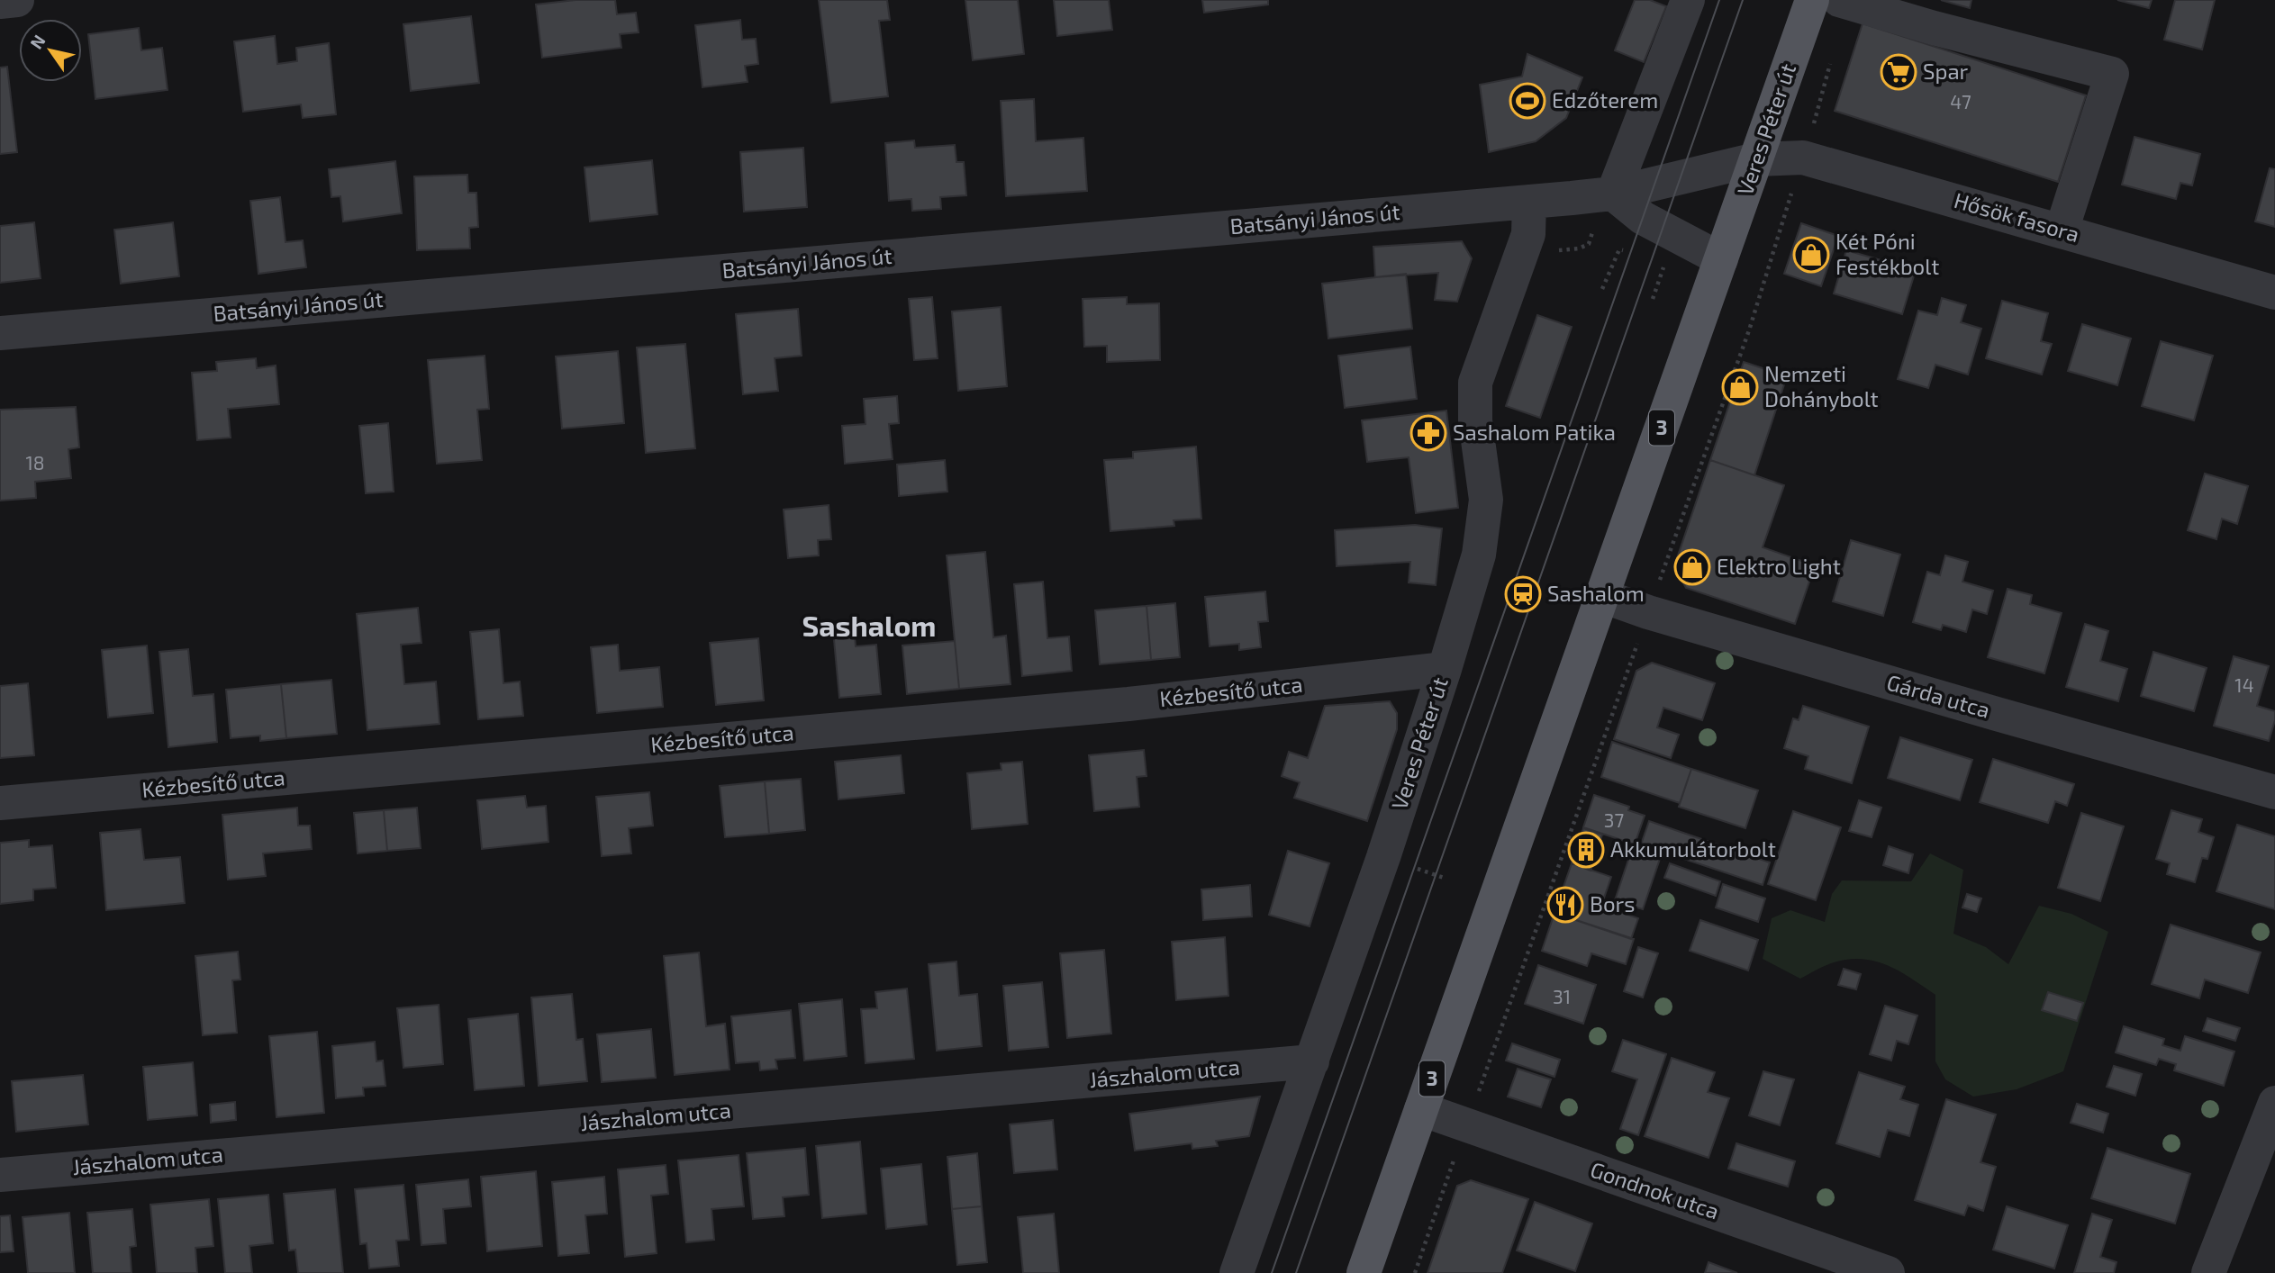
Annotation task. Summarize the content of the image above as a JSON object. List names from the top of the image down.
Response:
{
  "streets": {
    "main road": ["Veres Péter út", "3"],
    "street": [
      "Hősök fasora",
      "Batsányi János út",
      "Kézbesítő utca",
      "Gárda utca",
      "Jászhalom utca",
      "Gondnok utca"
    ]
  },
  "crossings": [
    ["Veres Péter út", "Hősök fasora"],
    ["Veres Péter út", "Batsányi János út"],
    ["Veres Péter út", "Kézbesítő utca"],
    ["Veres Péter út", "Gárda utca"],
    ["Veres Péter út", "Jászhalom utca"],
    ["Veres Péter út", "Gondnok utca"],
    ["Hősök fasora", "Batsányi János út"]
  ],
  "districts": ["Sashalom"],
  "places": {
    "supermarket": ["Spar"],
    "sports": ["Edzőterem"],
    "shop": ["Két Póni Festékbolt", "Nemzeti Dohánybolt", "Elektro Light"],
    "pharmacy": ["Sashalom Patika"],
    "station": ["Sashalom"],
    "building": ["Akkumulátorbolt"],
    "restaurant": ["Bors"]
  },
  "house_numbers": [
    "47",
    "18",
    "14",
    "37",
    "31"
  ],
  "north": "top left"
}
